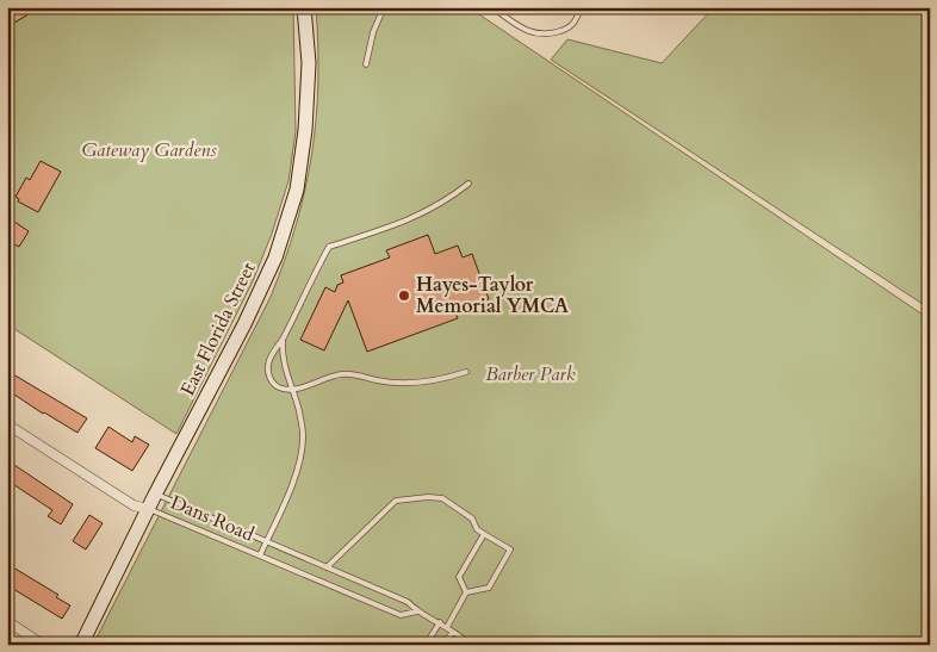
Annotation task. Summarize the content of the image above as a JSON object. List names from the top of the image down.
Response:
{
  "streets": {
    "main road": ["East Florida Street"],
    "street": ["Dans Road"]
  },
  "crossings": [
    ["East Florida Street", "Dans Road"]
  ],
  "parks": ["Gateway Gardens", "Barber Park"],
  "places": ["Hayes-Taylor Memorial YMCA"]
}
